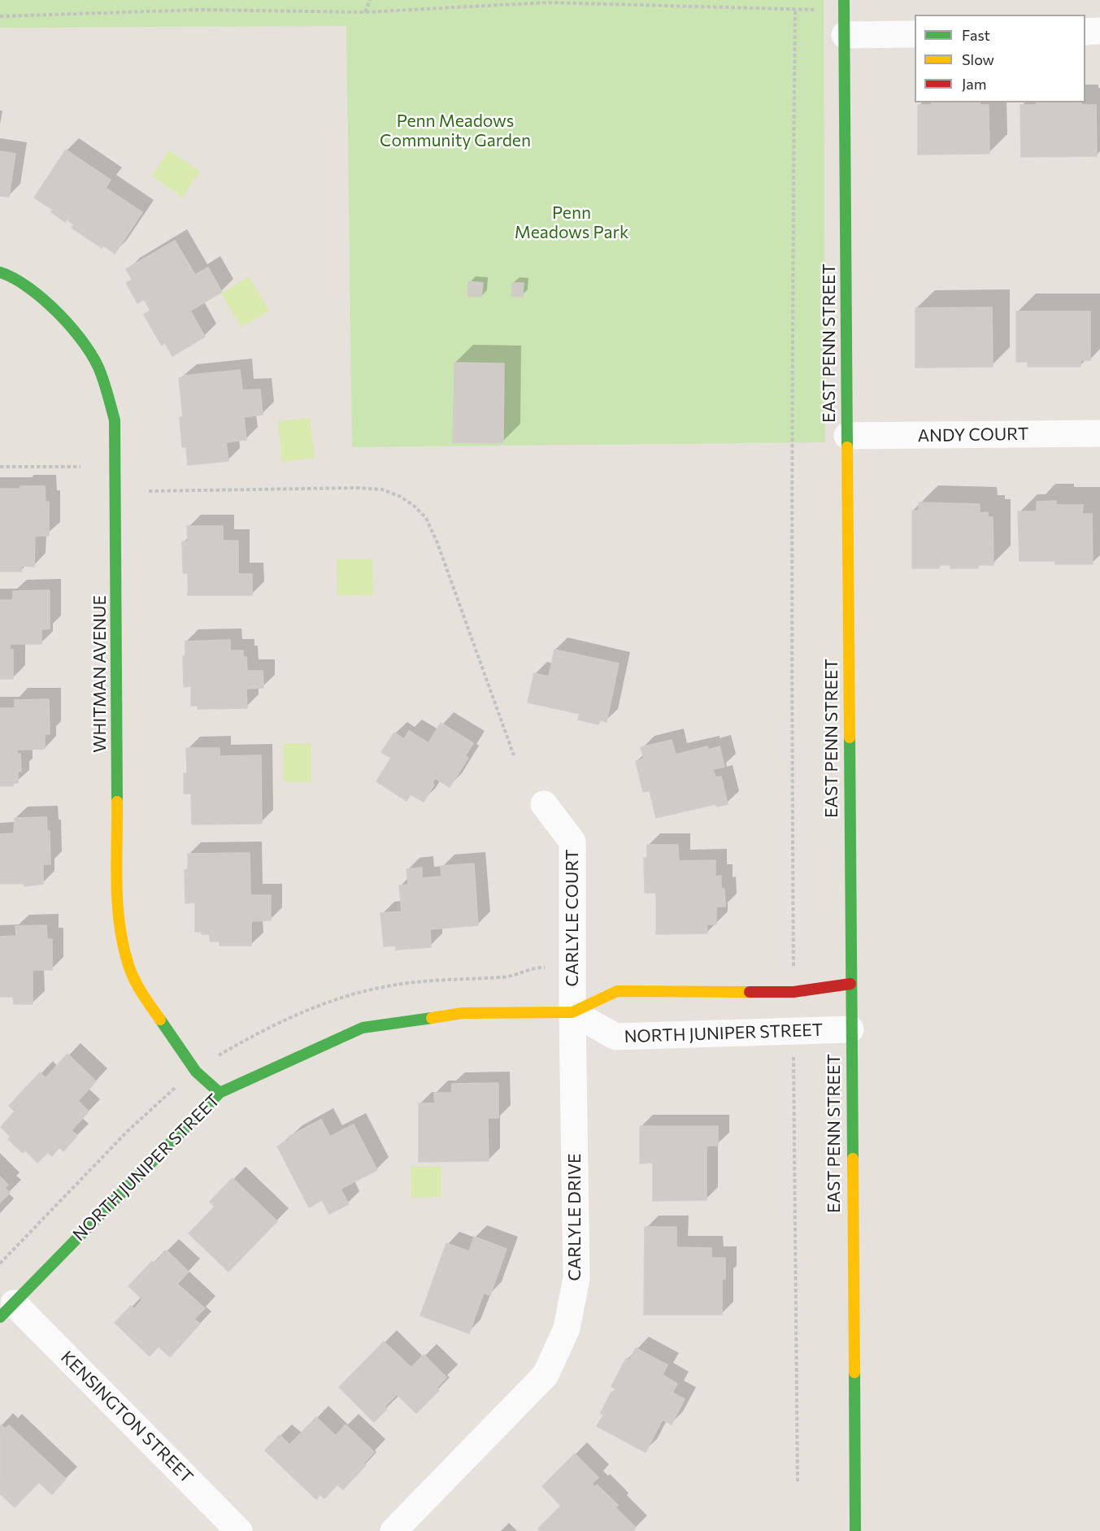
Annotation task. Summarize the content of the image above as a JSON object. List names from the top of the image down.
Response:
{
  "streets": {
    "street": [
      "EAST PENN STREET",
      "ANDY COURT",
      "WHITMAN AVENUE",
      "CARLYLE COURT",
      "NORTH JUNIPER STREET",
      "CARLYLE DRIVE",
      "KENSINGTON STREET"
    ]
  },
  "crossings": [
    ["EAST PENN STREET", "ANDY COURT"],
    ["EAST PENN STREET", "NORTH JUNIPER STREET"],
    ["WHITMAN AVENUE", "NORTH JUNIPER STREET"],
    ["CARLYLE COURT", "NORTH JUNIPER STREET"],
    ["CARLYLE COURT", "CARLYLE DRIVE"],
    ["NORTH JUNIPER STREET", "CARLYLE DRIVE"],
    ["NORTH JUNIPER STREET", "KENSINGTON STREET"]
  ],
  "parks": ["Penn Meadows Community Garden", "Penn Meadows Park"],
  "legend": ["Fast", "Slow", "Jam"]
}
